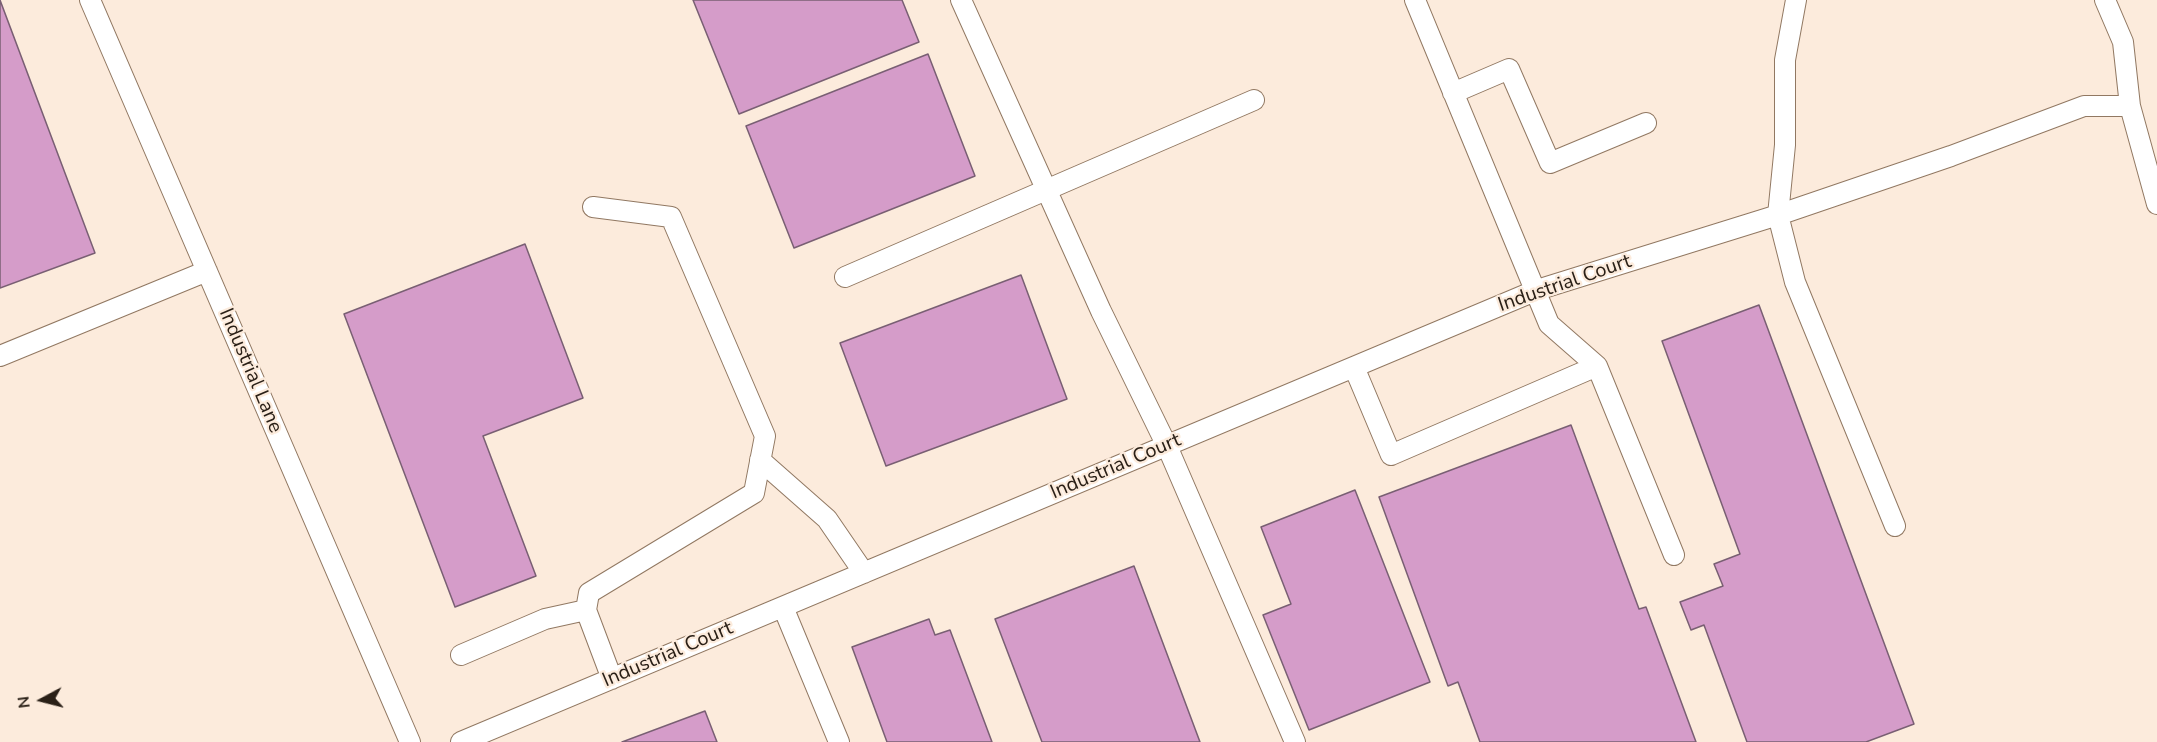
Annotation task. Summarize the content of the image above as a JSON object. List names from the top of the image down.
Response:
{
  "streets": {
    "lane": ["Industrial Court", "Industrial Lane"]
  },
  "north": "left"
}
